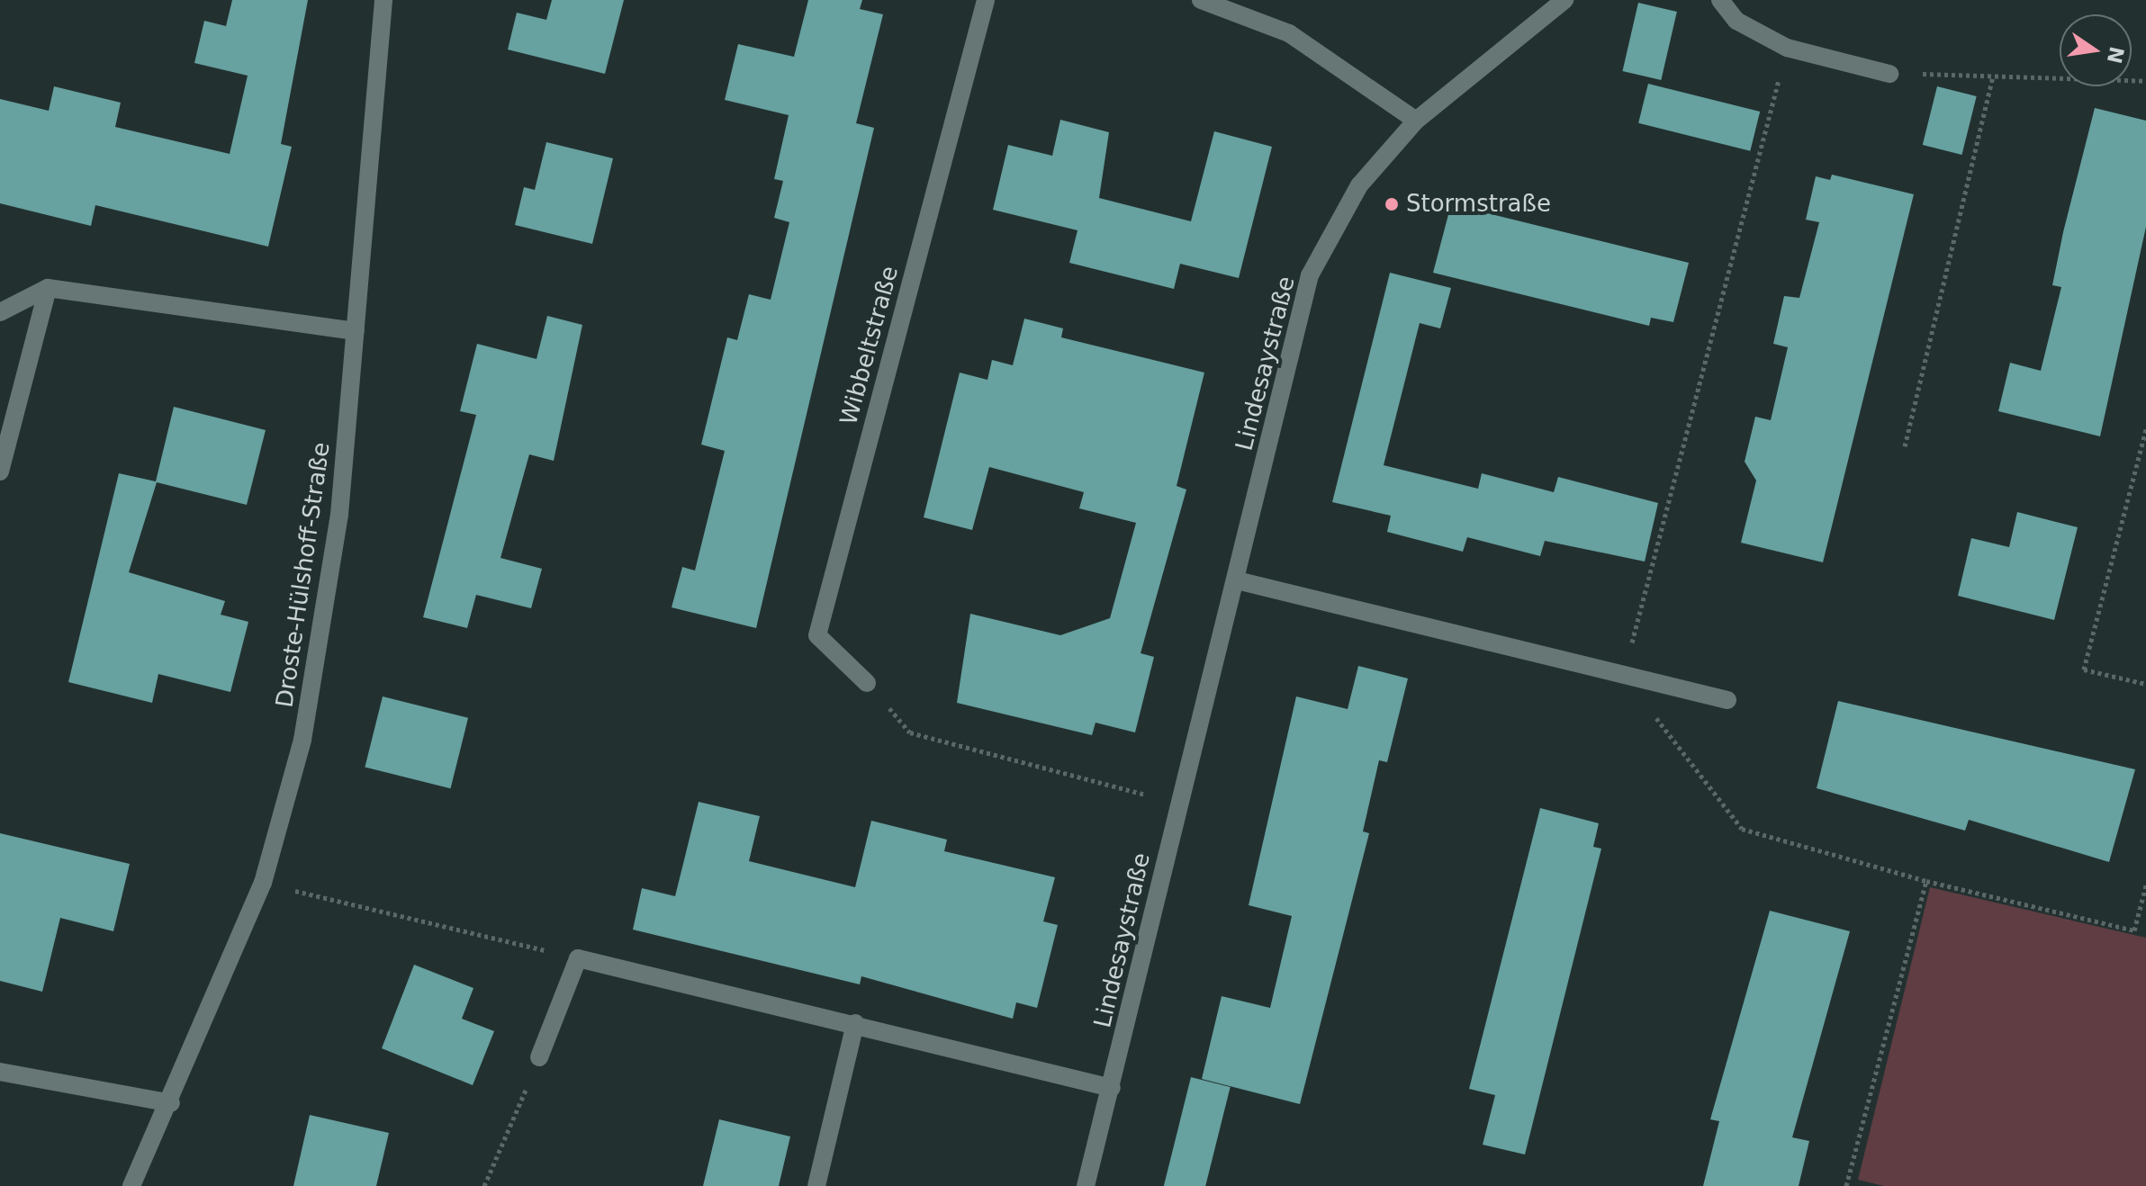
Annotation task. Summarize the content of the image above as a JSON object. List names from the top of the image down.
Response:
{
  "streets": {
    "street": ["Wibbeltstraße", "Lindesaystraße", "Droste-Hülshoff-Straße"]
  },
  "places": ["Stormstraße"],
  "north": "right"
}
